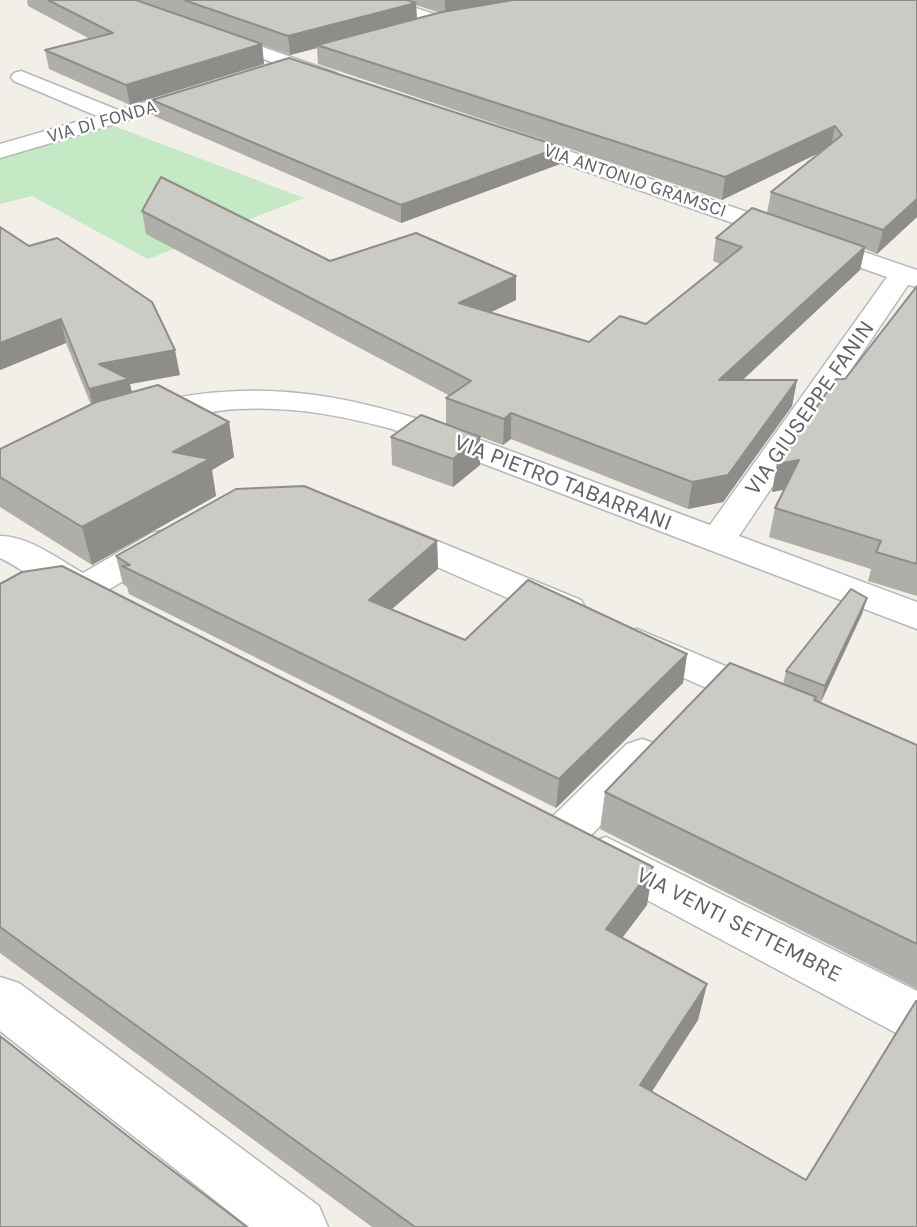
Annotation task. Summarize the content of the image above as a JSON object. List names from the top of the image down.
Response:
{
  "streets": {
    "street": [
      "VIA DI FONDA",
      "VIA ANTONIO GRAMSCI",
      "VIA GIUSEPPE FANIN",
      "VIA PIETRO TABARRANI",
      "VIA VENTI SETTEMBRE"
    ]
  },
  "crossings": [
    ["VIA ANTONIO GRAMSCI", "VIA GIUSEPPE FANIN"],
    ["VIA GIUSEPPE FANIN", "VIA PIETRO TABARRANI"]
  ]
}
